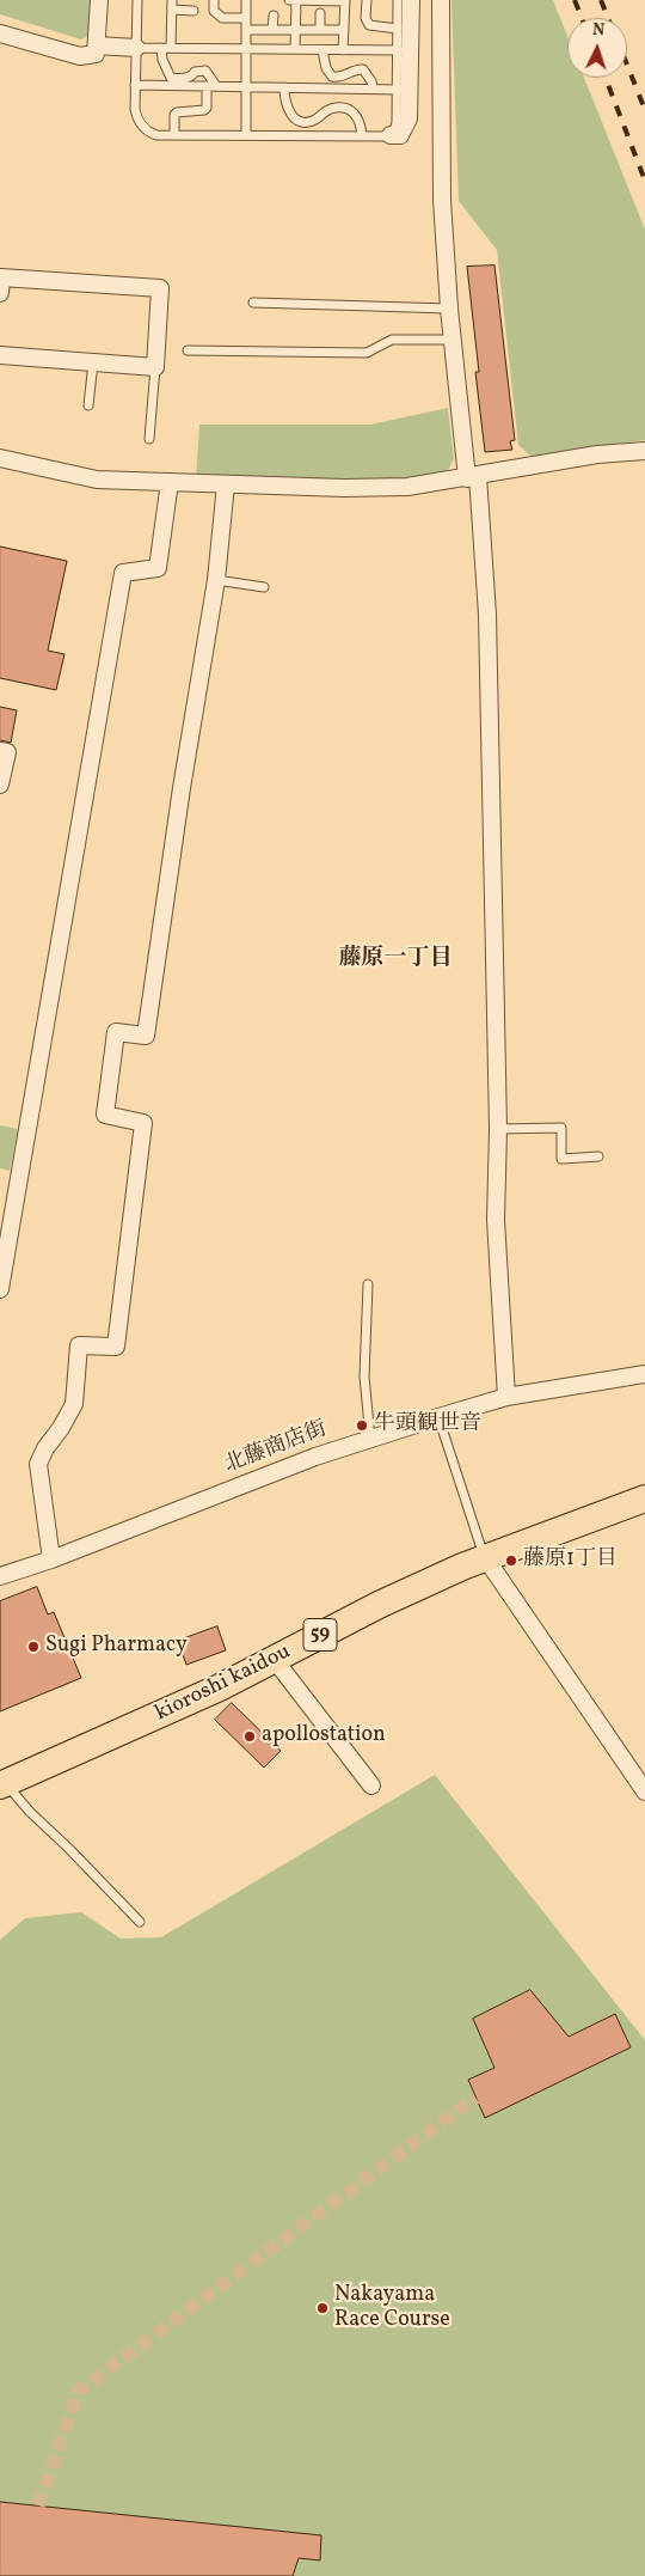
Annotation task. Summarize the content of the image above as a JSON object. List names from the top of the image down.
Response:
{
  "streets": {
    "main road": ["59", "kioroshi kaidou"],
    "street": ["北藤商店街"]
  },
  "districts": ["藤原一丁目"],
  "places": [
    "牛頭観世音",
    "藤原1丁目",
    "Sugi Pharmacy",
    "apollostation",
    "Nakayama Race Course"
  ],
  "north": "top"
}
